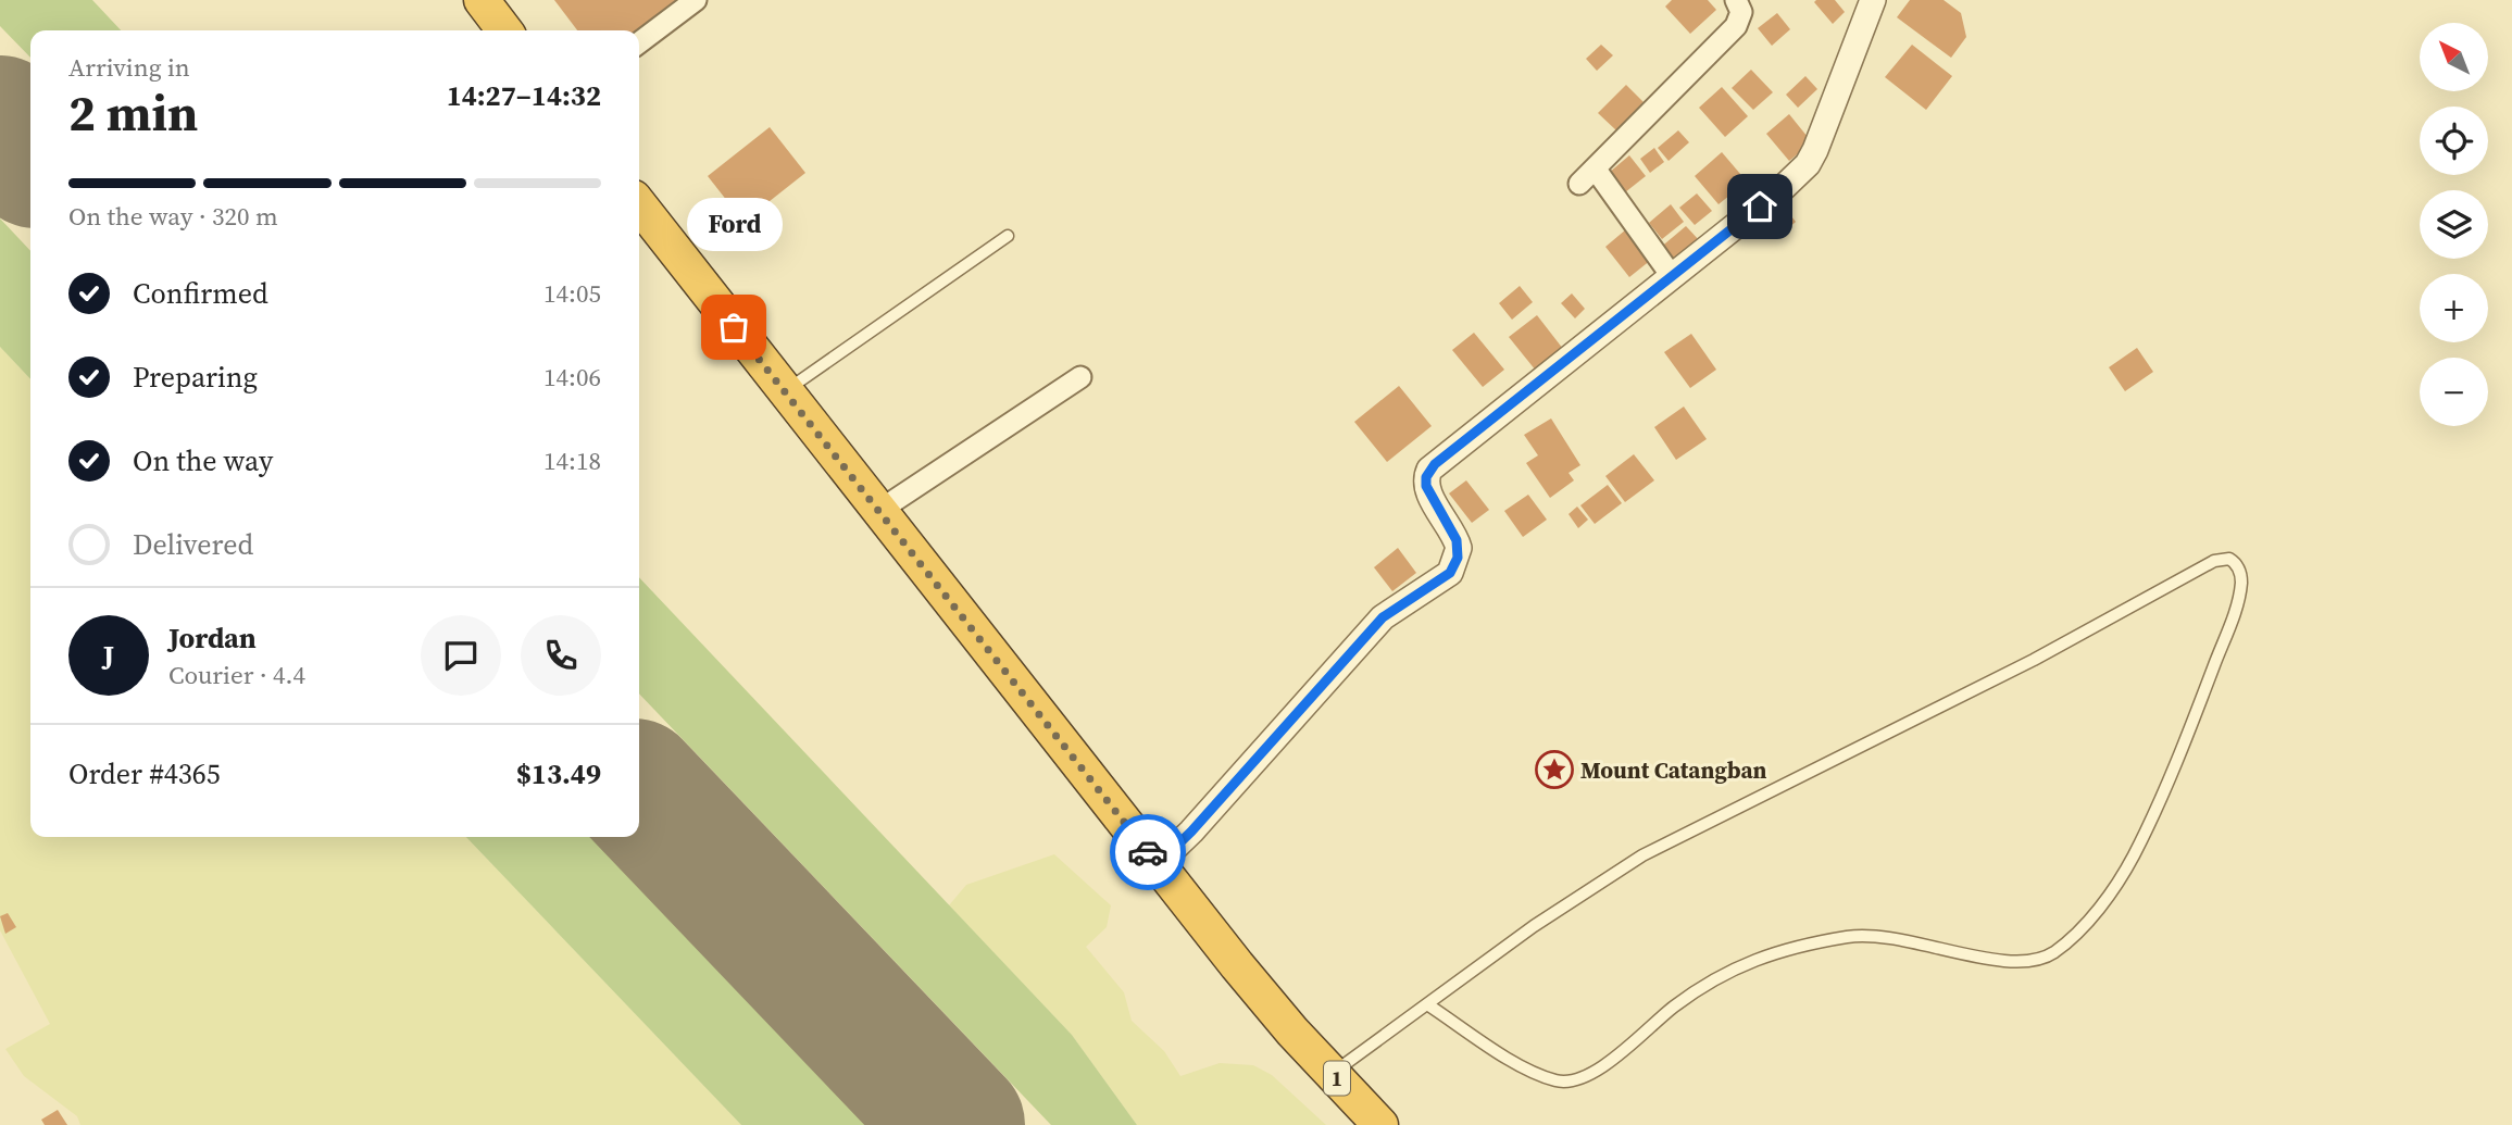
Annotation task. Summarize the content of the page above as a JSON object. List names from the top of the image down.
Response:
{
  "streets": {
    "highway": ["1"]
  },
  "places": {
    "other": ["Ford"],
    "place": ["Mount Catangban"]
  },
  "north": "top left",
  "page": {
    "map_buttons": ["+", "−"],
    "heading": ["2 min", "Arriving in", "14:27–14:32"],
    "panel": [
      "Jordan",
      "Courier · 4.4",
      "Order #4365",
      "$13.49"
    ],
    "bar": "On the way · 320 m",
    "bubble": "Ford",
    "list": [
      ["Confirmed", "14:05"],
      ["Preparing", "14:06"],
      ["On the way", "14:18"],
      "Delivered"
    ],
    "round": "J"
  }
}
